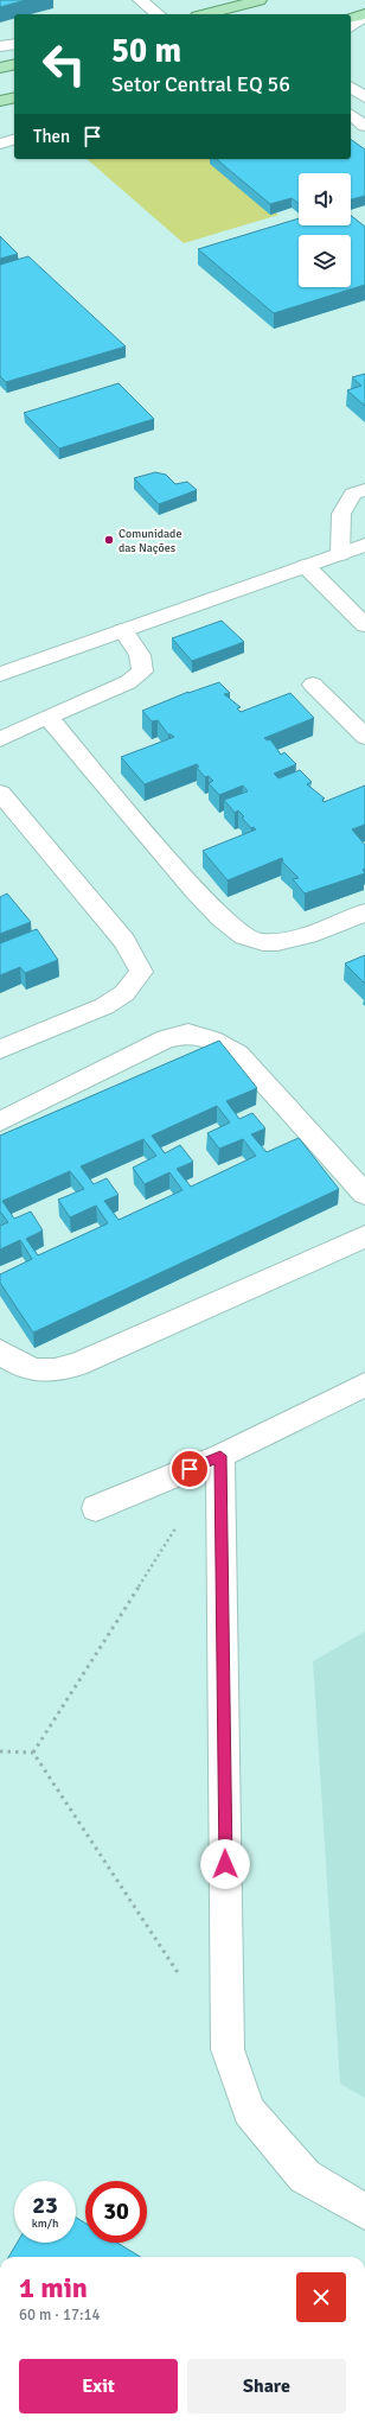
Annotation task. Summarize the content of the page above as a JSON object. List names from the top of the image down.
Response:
{
  "places": ["Comunidade das Nações"],
  "page": {
    "turn": ["50 m", "Setor Central EQ 56"],
    "then": "Then",
    "speed": "23 km/h",
    "limit": "30",
    "heading": ["1 min", "60 m · 17:14"],
    "buttons": ["Exit", "Share"]
  }
}
